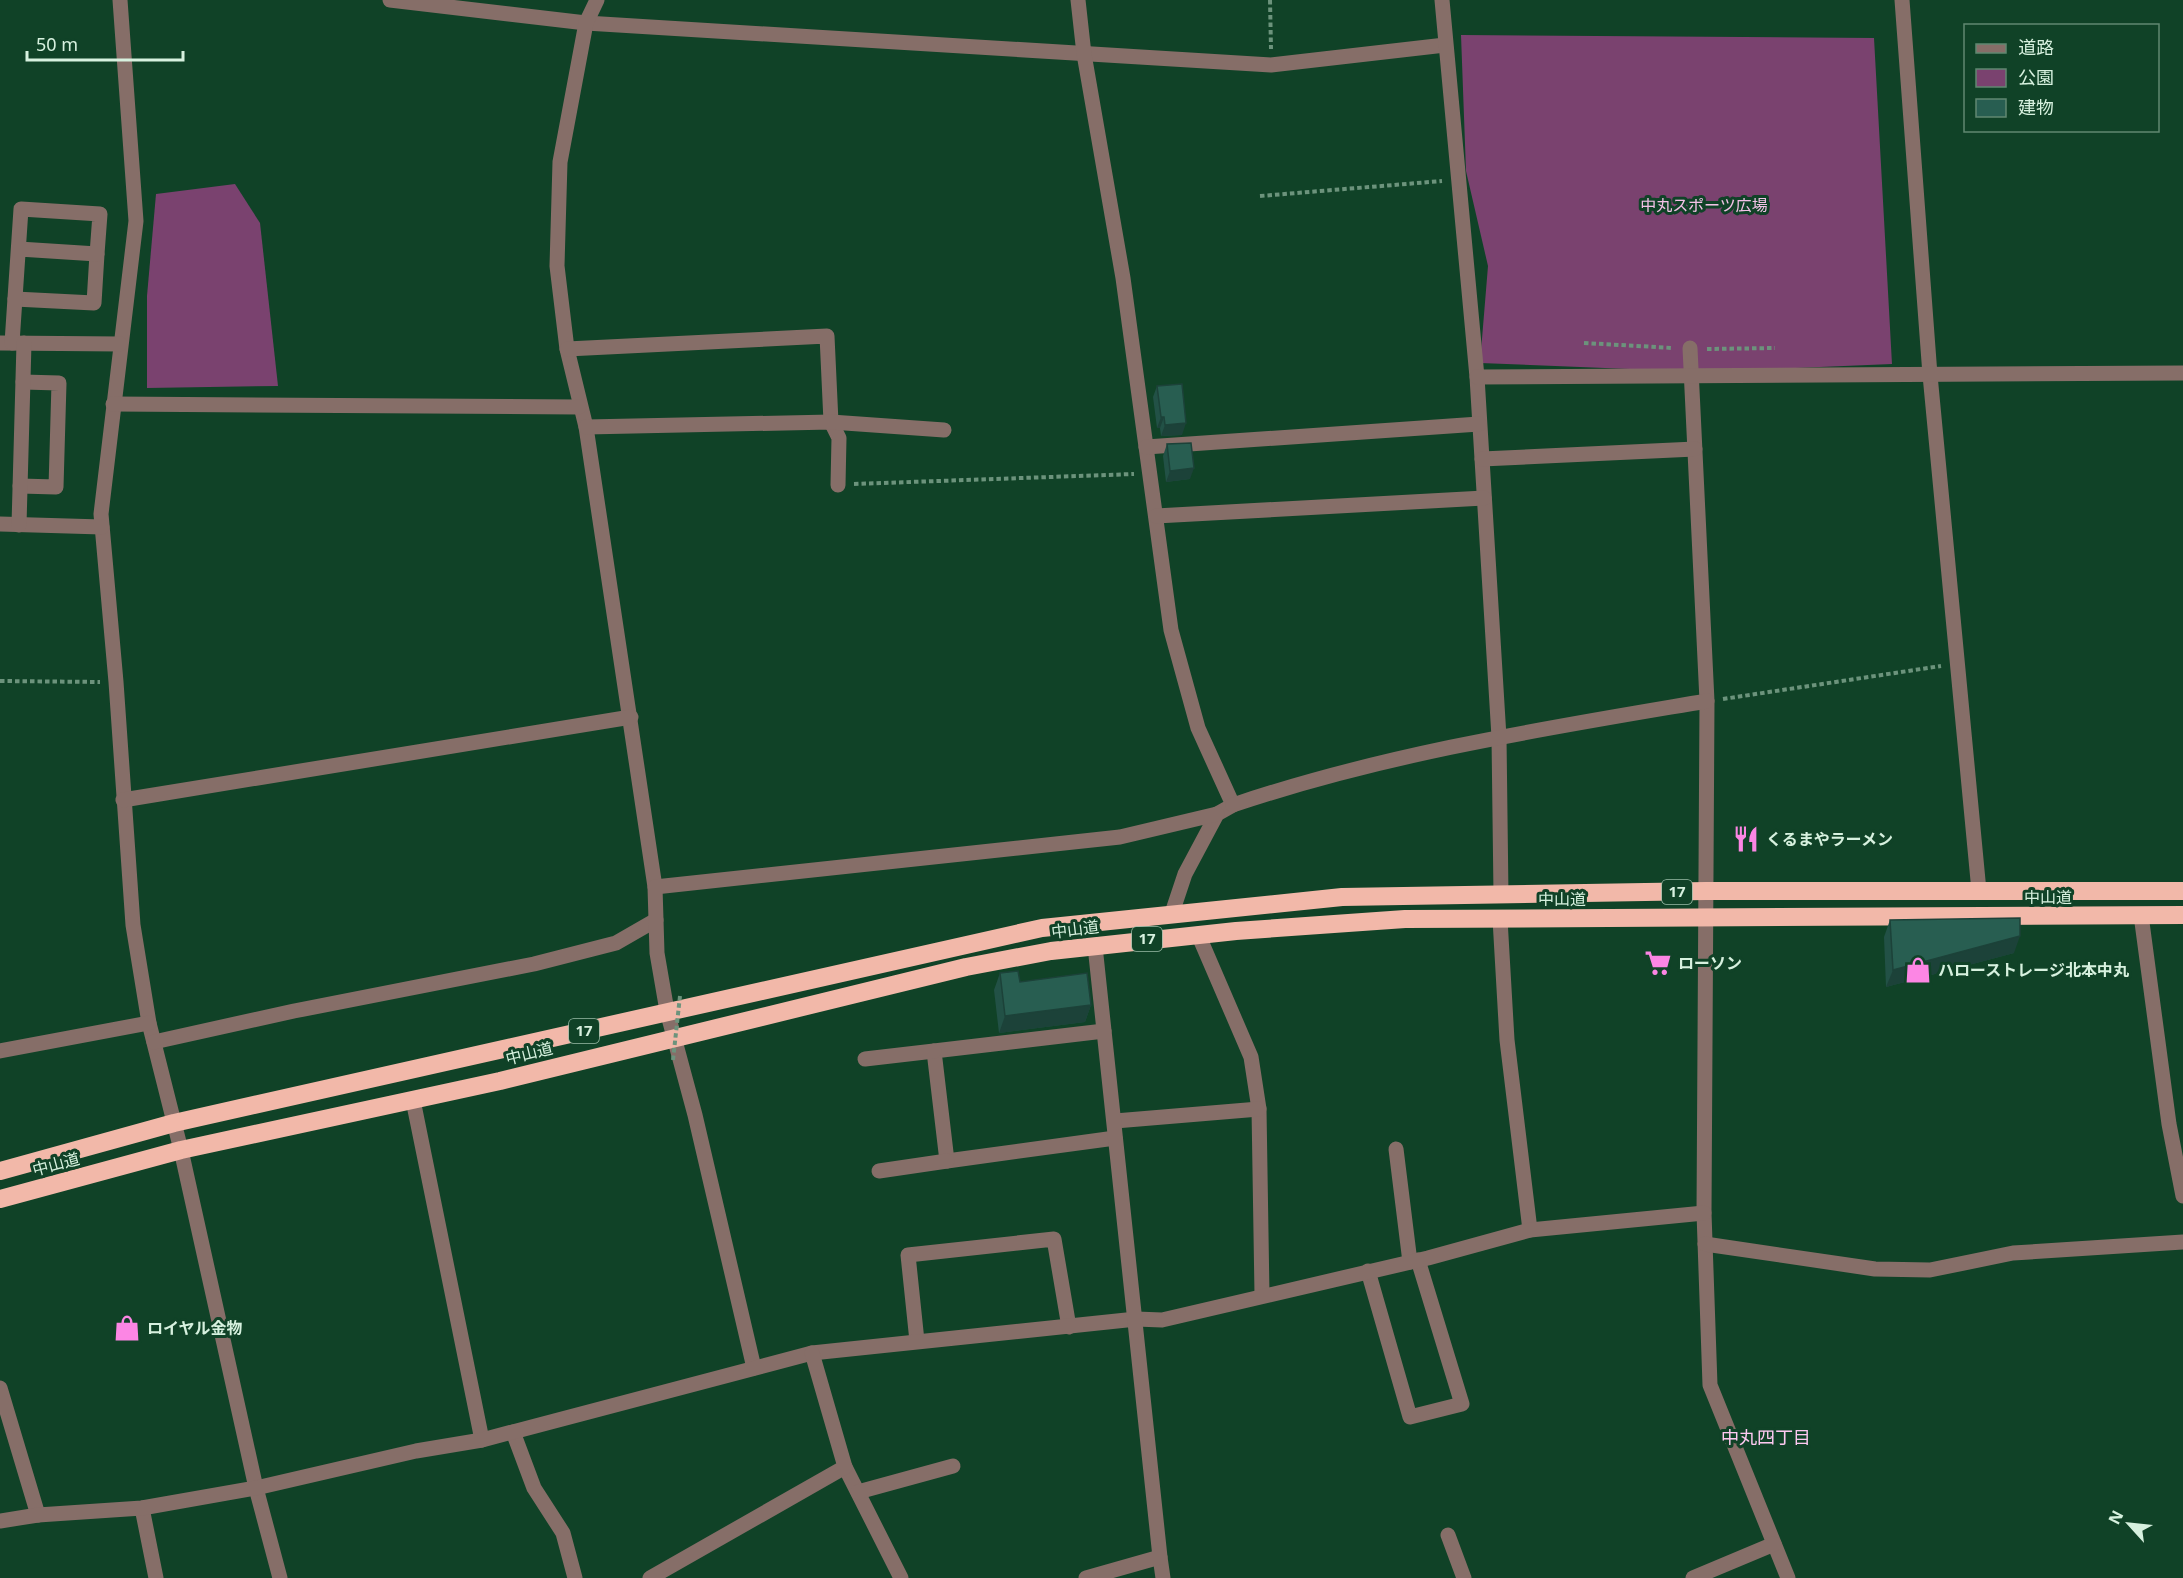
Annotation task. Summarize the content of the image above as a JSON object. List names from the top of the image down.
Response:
{
  "streets": {
    "highway": ["17", "中山道"]
  },
  "districts": ["中丸四丁目"],
  "parks": ["中丸スポーツ広場"],
  "places": {
    "restaurant": ["くるまやラーメン"],
    "supermarket": ["ローソン"],
    "shop": ["ハローストレージ北本中丸", "ロイヤル金物"]
  },
  "legend": ["道路", "公園", "建物"],
  "scale_bar": "50 m",
  "north": "top left"
}
